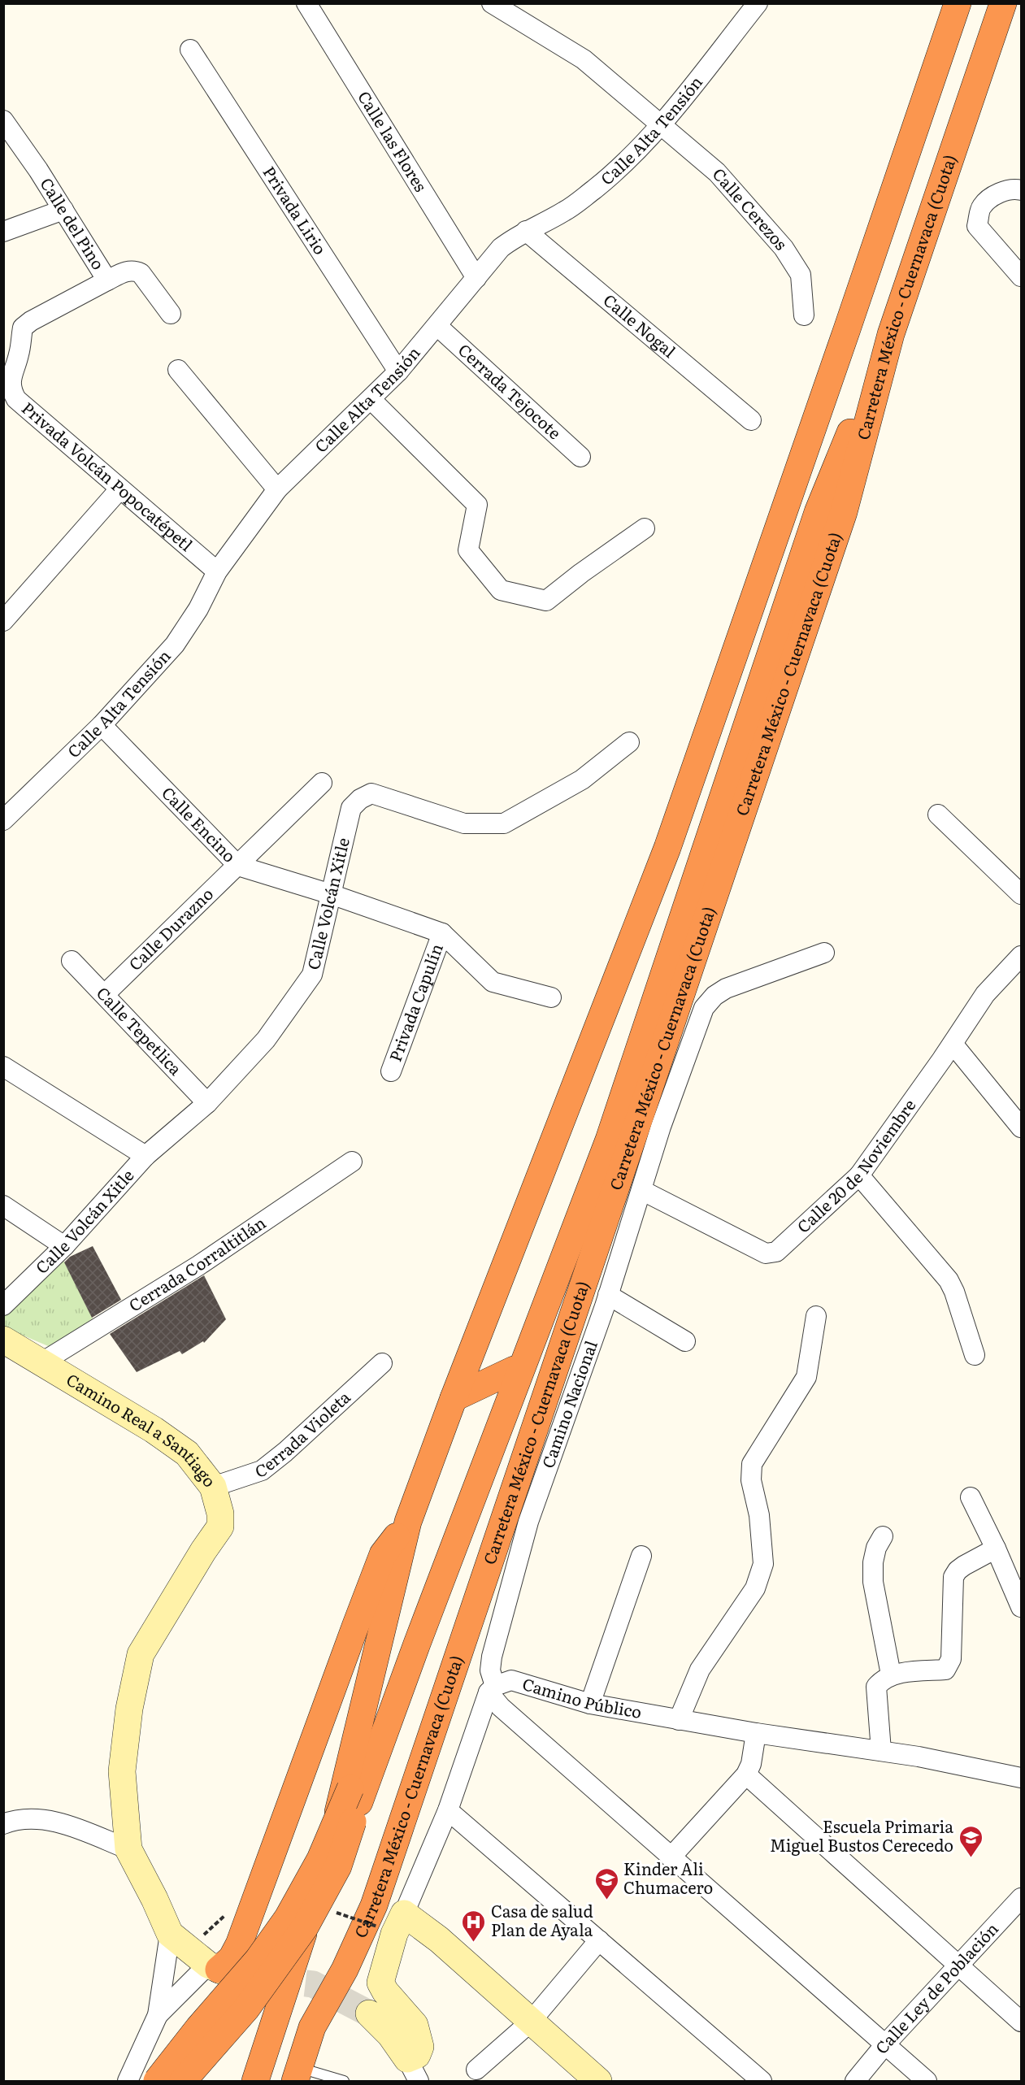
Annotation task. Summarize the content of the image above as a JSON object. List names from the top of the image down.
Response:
{
  "streets": {
    "highway": ["Carretera México - Cuernavaca (Cuota)"],
    "street": [
      "Calle Alta Tensión",
      "Calle las Flores",
      "Privada Lirio",
      "Calle Cerezos",
      "Calle del Pino",
      "Calle Nogal",
      "Cerrada Tejocote",
      "Privada Volcán Popocatépetl",
      "Calle Encino",
      "Calle Volcán Xitle",
      "Calle Durazno",
      "Privada Capulín",
      "Calle Tepetlica",
      "Calle 20 de Noviembre",
      "Cerrada Corraltitlán",
      "Camino Nacional",
      "Cerrada Violeta",
      "Camino Real a Santiago",
      "Camino Público",
      "Calle Ley de Población"
    ]
  },
  "crossings": [
    ["Calle Alta Tensión", "Calle las Flores"],
    ["Calle Alta Tensión", "Privada Lirio"],
    ["Calle Alta Tensión", "Calle Cerezos"],
    ["Calle Alta Tensión", "Calle Nogal"],
    ["Calle Alta Tensión", "Cerrada Tejocote"],
    ["Calle Alta Tensión", "Privada Volcán Popocatépetl"],
    ["Calle Alta Tensión", "Calle Encino"],
    ["Calle del Pino", "Privada Volcán Popocatépetl"],
    ["Calle Encino", "Calle Volcán Xitle"],
    ["Calle Encino", "Calle Durazno"],
    ["Calle Encino", "Privada Capulín"],
    ["Calle Volcán Xitle", "Calle Tepetlica"],
    ["Calle Durazno", "Calle Tepetlica"],
    ["Calle 20 de Noviembre", "Camino Nacional"],
    ["Cerrada Corraltitlán", "Camino Real a Santiago"],
    ["Camino Nacional", "Camino Público"],
    ["Cerrada Violeta", "Camino Real a Santiago"]
  ],
  "places": {
    "school or university": ["Escuela Primaria Miguel Bustos Cerecedo", "Kinder Ali Chumacero"],
    "hospital": ["Casa de salud Plan de Ayala"]
  }
}
